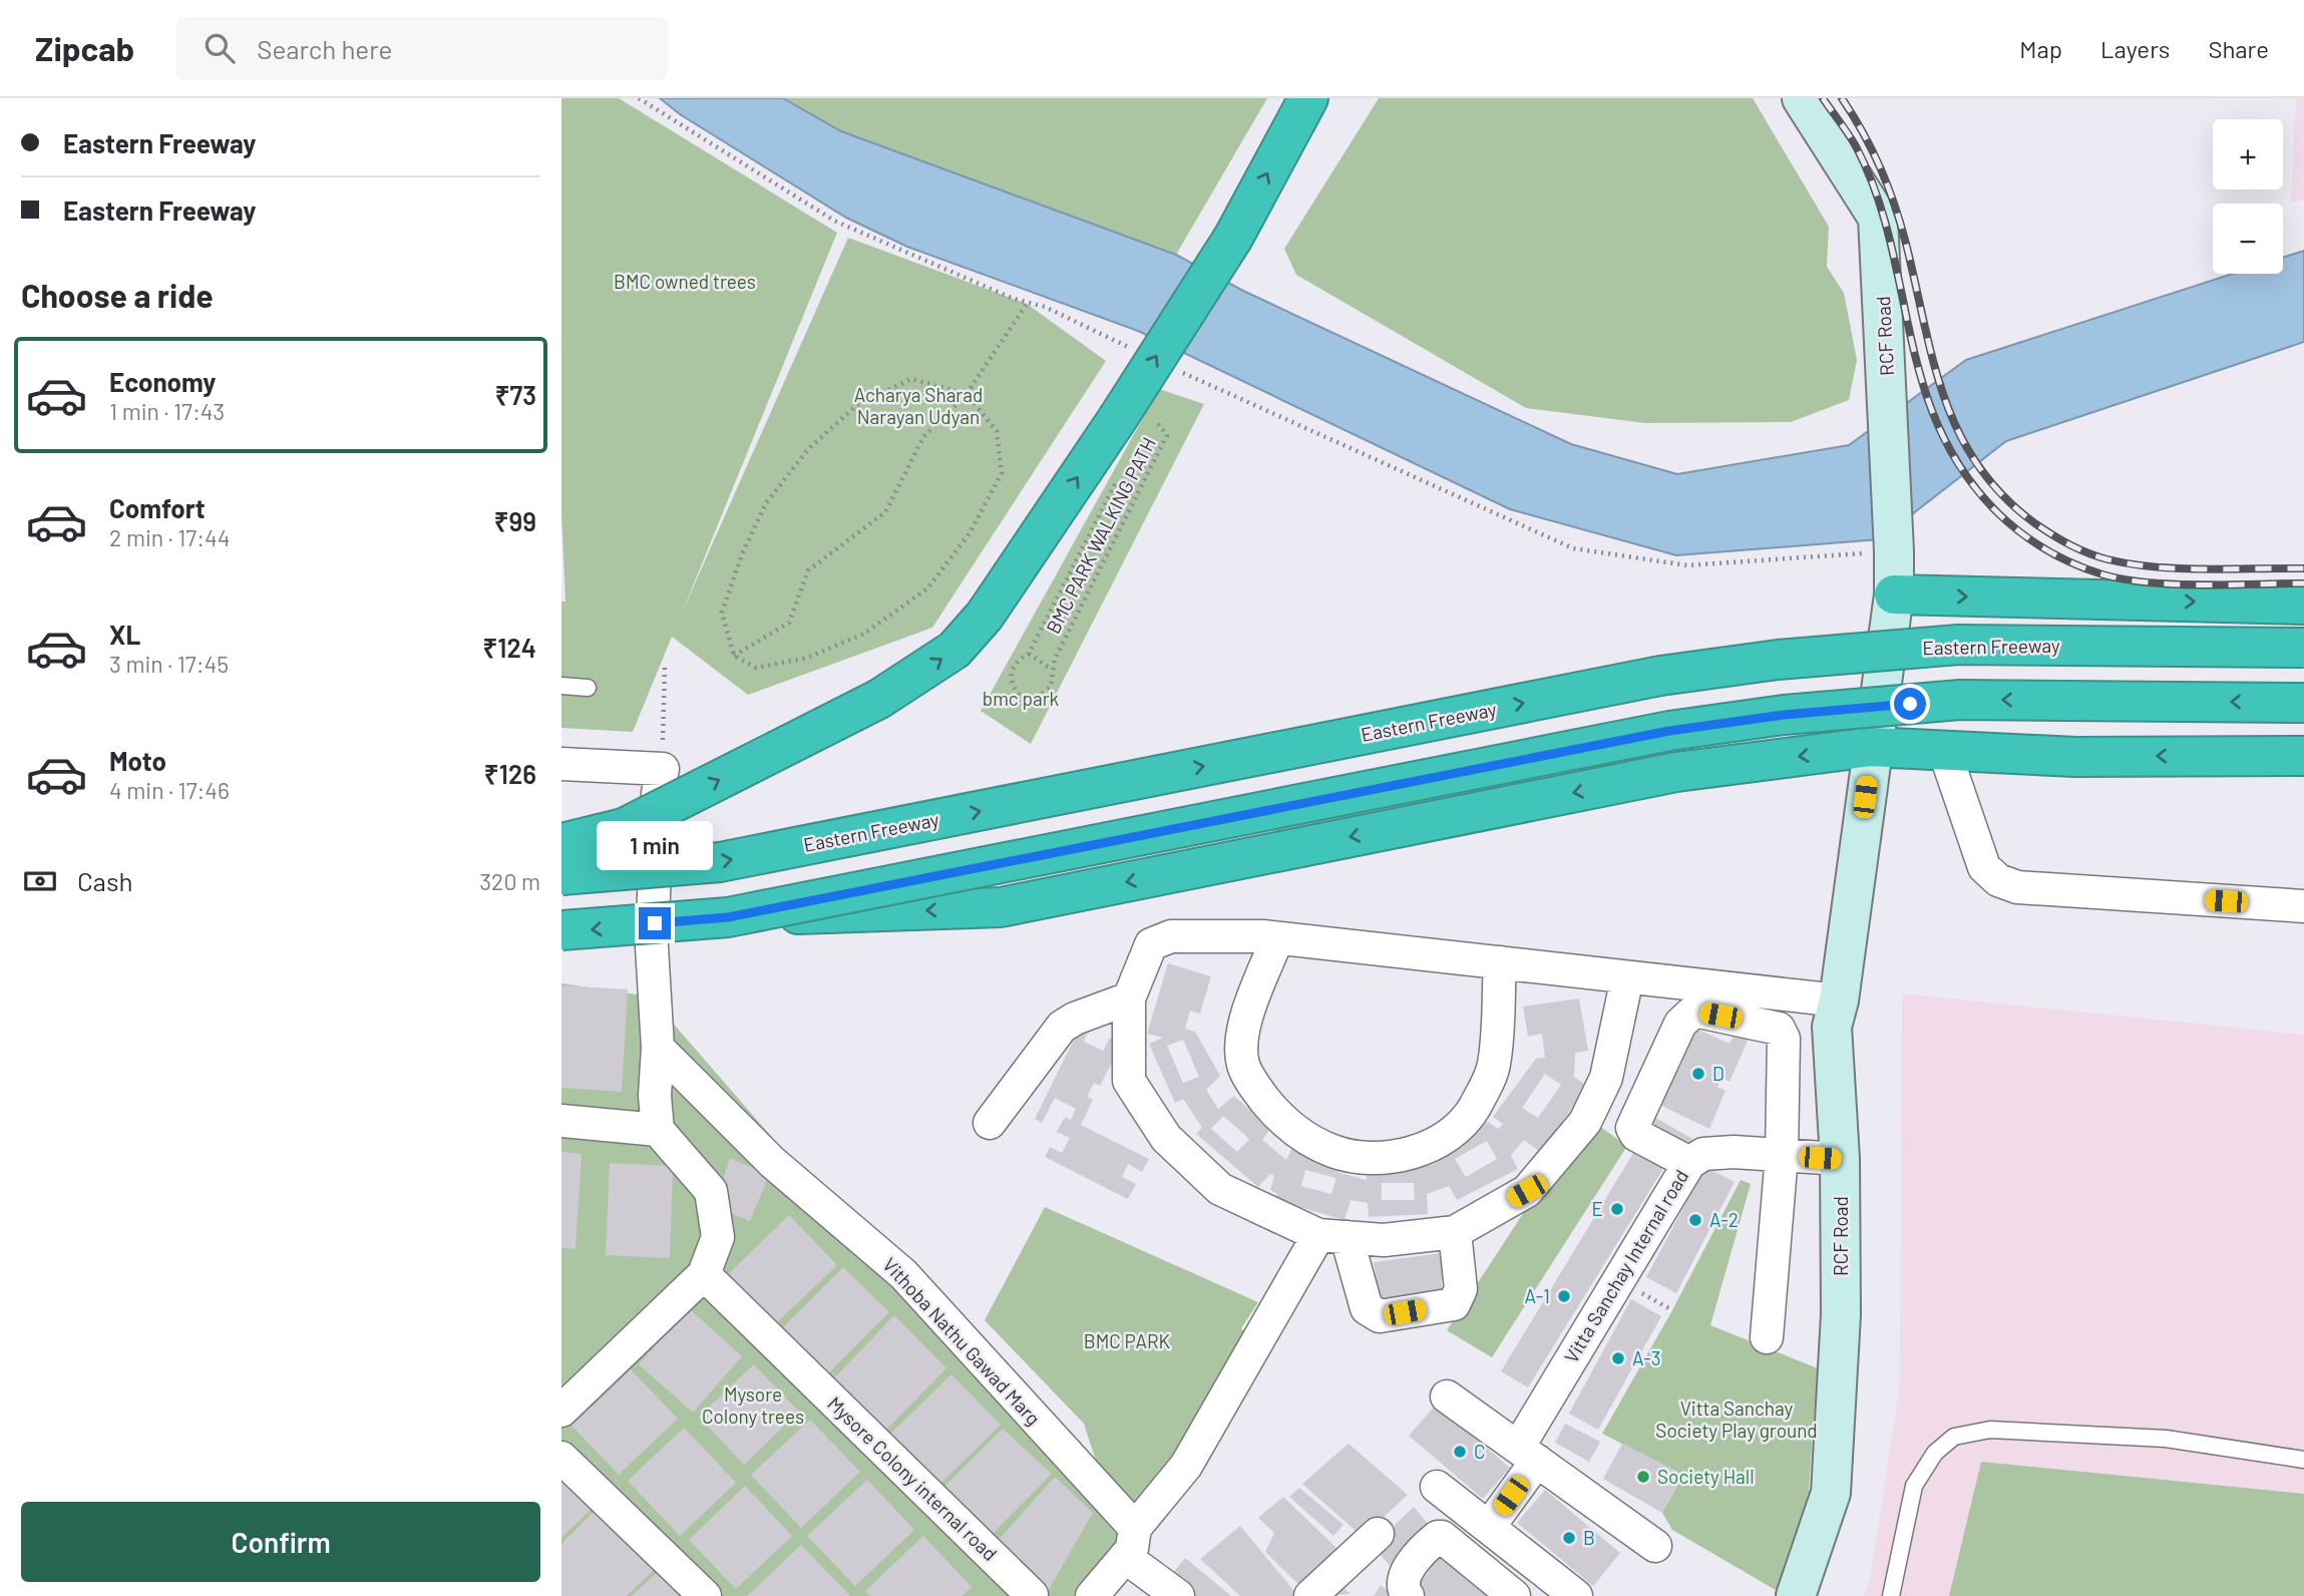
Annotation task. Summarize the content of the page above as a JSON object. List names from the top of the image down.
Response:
{
  "streets": {
    "highway": ["Eastern Freeway"],
    "street": [
      "RCF Road",
      "Vitta Sanchay Internal road",
      "Vithoba Nathu Gawad Marg",
      "Mysore Colony internal road"
    ],
    "path": ["BMC PARK WALKING PATH"]
  },
  "crossings": [
    ["RCF Road", "Vitta Sanchay Internal road"]
  ],
  "parks": [
    "BMC owned trees",
    "Acharya Sharad Narayan Udyan",
    "bmc park",
    "BMC PARK",
    "Mysore Colony trees",
    "Vitta Sanchay Society Play ground"
  ],
  "places": [
    "D",
    "E",
    "A-2",
    "A-1",
    "A-3",
    "C",
    "Society Hall",
    "B"
  ],
  "page": {
    "header": "Zipcab",
    "search": "Search here",
    "nav": ["Map", "Layers", "Share"],
    "banner": ["Eastern Freeway", "Eastern Freeway"],
    "map_buttons": ["+", "−"],
    "heading": "Choose a ride",
    "list": [
      {
        "name": "Economy",
        "note": "1 min · 17:43",
        "value": "₹73"
      },
      {
        "name": "Comfort",
        "note": "2 min · 17:44",
        "value": "₹99"
      },
      {
        "name": "XL",
        "note": "3 min · 17:45",
        "value": "₹124"
      },
      {
        "name": "Moto",
        "note": "4 min · 17:46",
        "value": "₹126"
      }
    ],
    "bubble": "1 min",
    "pay": ["Cash", "320 m"],
    "buttons": "Confirm"
  }
}
